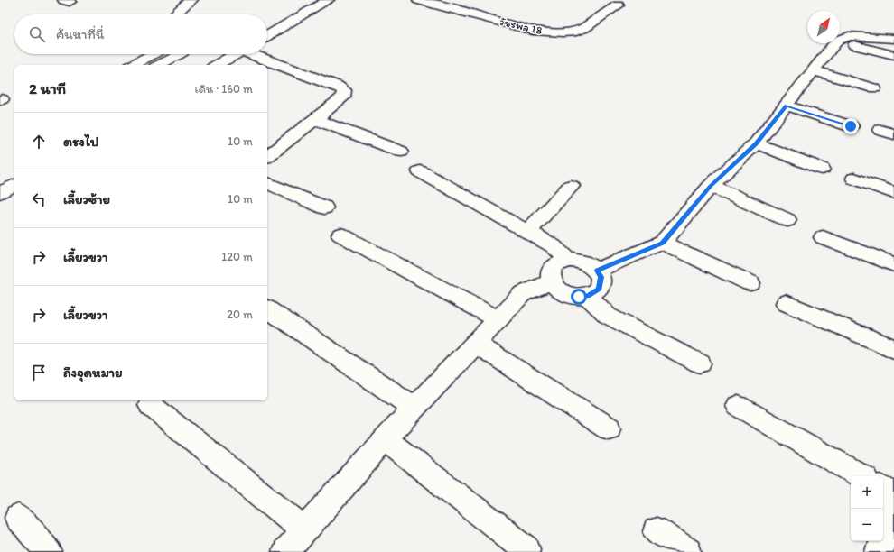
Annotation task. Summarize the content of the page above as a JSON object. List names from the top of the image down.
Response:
{
  "streets": {
    "street": ["วัชรพล 18"]
  },
  "north": "top right",
  "page": {
    "search": "ค้นหาที่นี่",
    "heading": ["2 นาที", "เดิน · 160 m"],
    "list": [
      ["ตรงไป", "10 m"],
      ["เลี้ยวซ้าย", "10 m"],
      ["เลี้ยวขวา", "120 m"],
      ["เลี้ยวขวา", "20 m"],
      "ถึงจุดหมาย"
    ],
    "map_buttons": ["+", "−"]
  }
}
